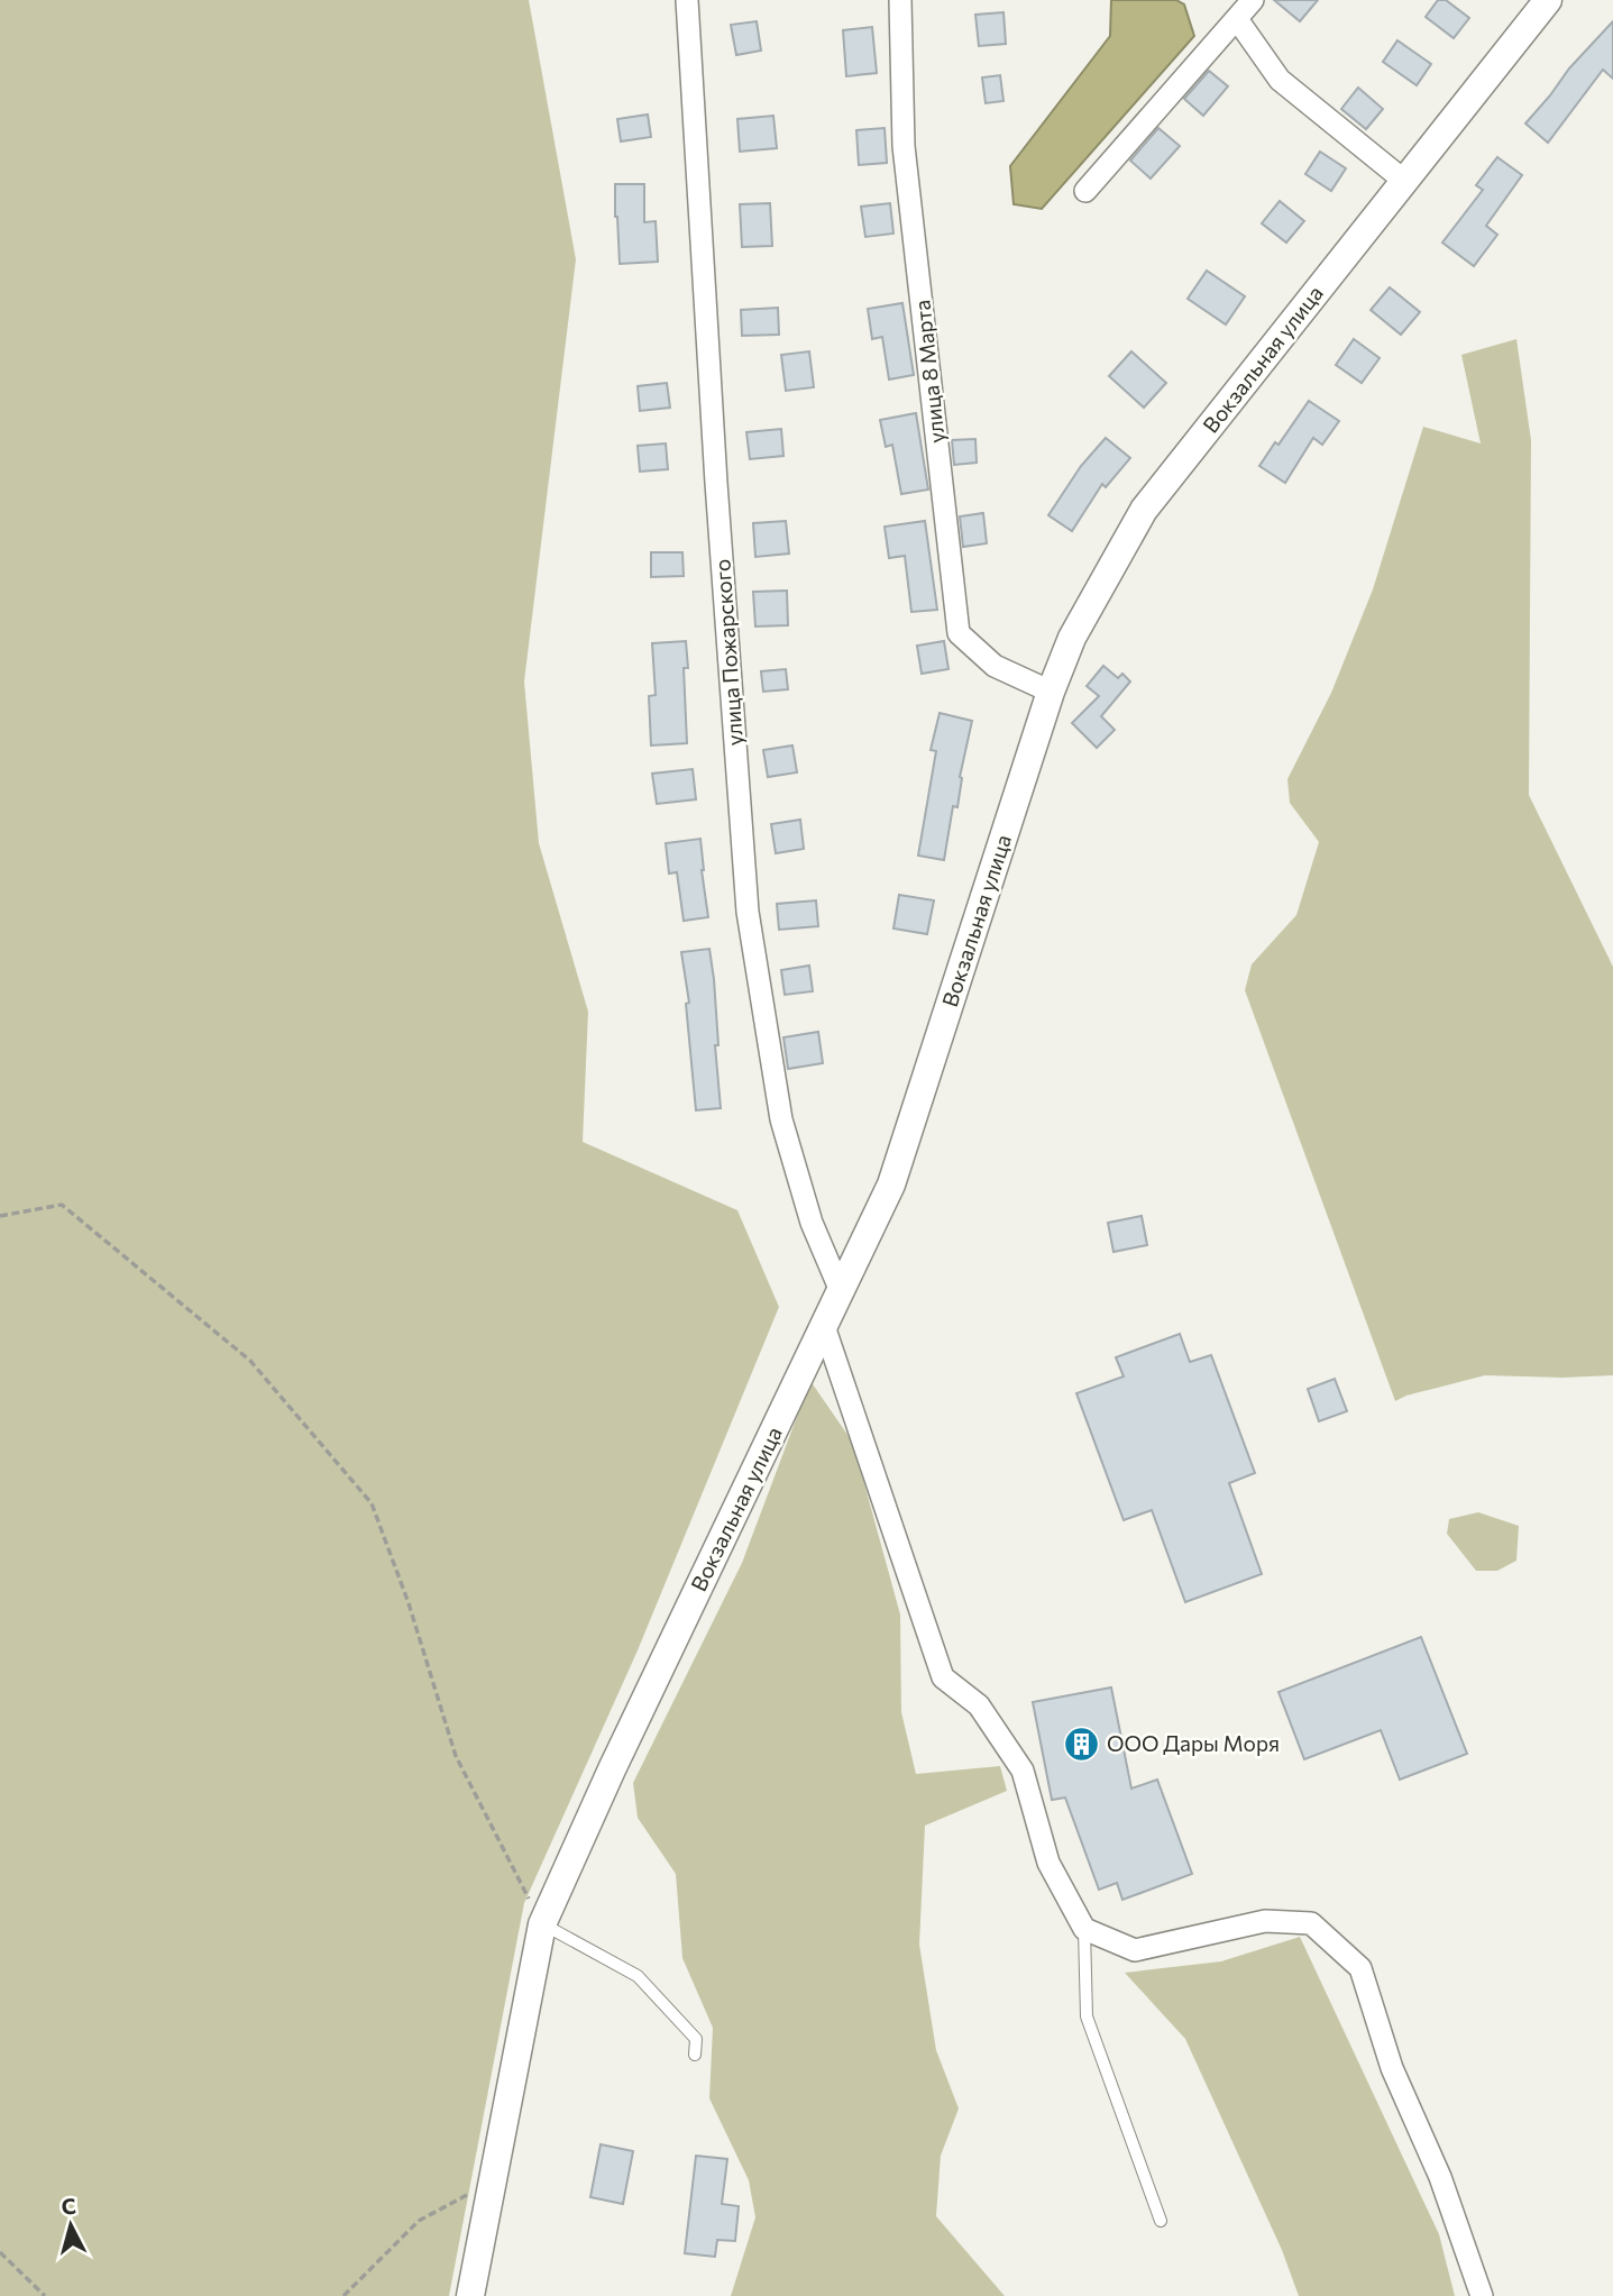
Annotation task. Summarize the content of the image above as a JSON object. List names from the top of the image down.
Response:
{
  "streets": {
    "street": ["Вокзальная улица", "улица 8 Марта", "улица Пожарского"]
  },
  "crossings": [
    ["Вокзальная улица", "улица 8 Марта"],
    ["Вокзальная улица", "улица Пожарского"]
  ],
  "places": {
    "building": ["ООО Дары Моря"]
  },
  "north": "top"
}
